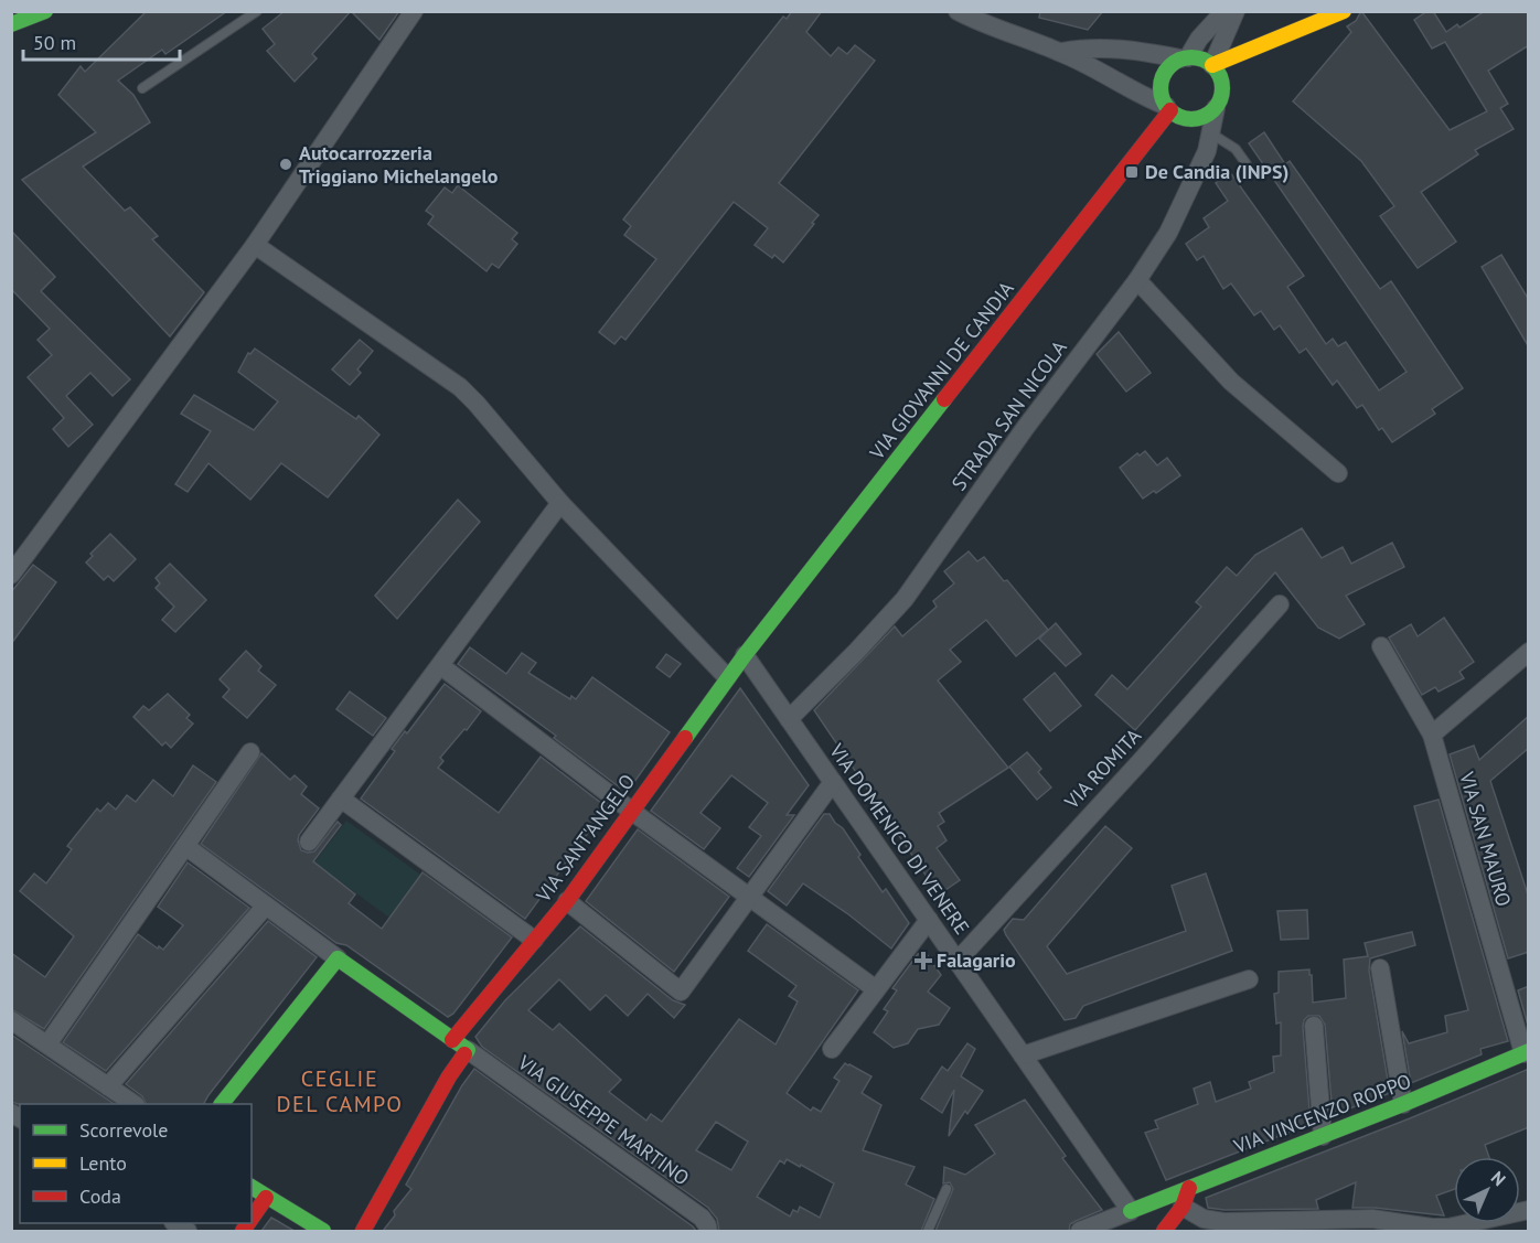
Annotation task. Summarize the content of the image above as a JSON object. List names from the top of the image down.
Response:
{
  "streets": {
    "street": [
      "VIA GIOVANNI DE CANDIA",
      "STRADA SAN NICOLA",
      "VIA ROMITA",
      "VIA SANT'ANGELO",
      "VIA DOMENICO DI VENERE",
      "VIA SAN MAURO",
      "VIA VINCENZO ROPPO",
      "VIA GIUSEPPE MARTINO"
    ]
  },
  "crossings": [
    ["VIA GIOVANNI DE CANDIA", "STRADA SAN NICOLA"],
    ["VIA GIOVANNI DE CANDIA", "VIA SANT'ANGELO"],
    ["VIA GIOVANNI DE CANDIA", "VIA DOMENICO DI VENERE"],
    ["STRADA SAN NICOLA", "VIA DOMENICO DI VENERE"],
    ["VIA ROMITA", "VIA DOMENICO DI VENERE"],
    ["VIA SANT'ANGELO", "VIA DOMENICO DI VENERE"],
    ["VIA SANT'ANGELO", "VIA GIUSEPPE MARTINO"],
    ["VIA DOMENICO DI VENERE", "VIA VINCENZO ROPPO"],
    ["VIA SAN MAURO", "VIA VINCENZO ROPPO"]
  ],
  "districts": ["CEGLIE DEL CAMPO"],
  "places": {
    "other": ["Autocarrozzeria Triggiano Michelangelo"],
    "transit": ["De Candia (INPS)"],
    "health": ["Falagario"]
  },
  "legend": ["Scorrevole", "Lento", "Coda"],
  "scale_bar": "50 m",
  "north": "top right"
}
